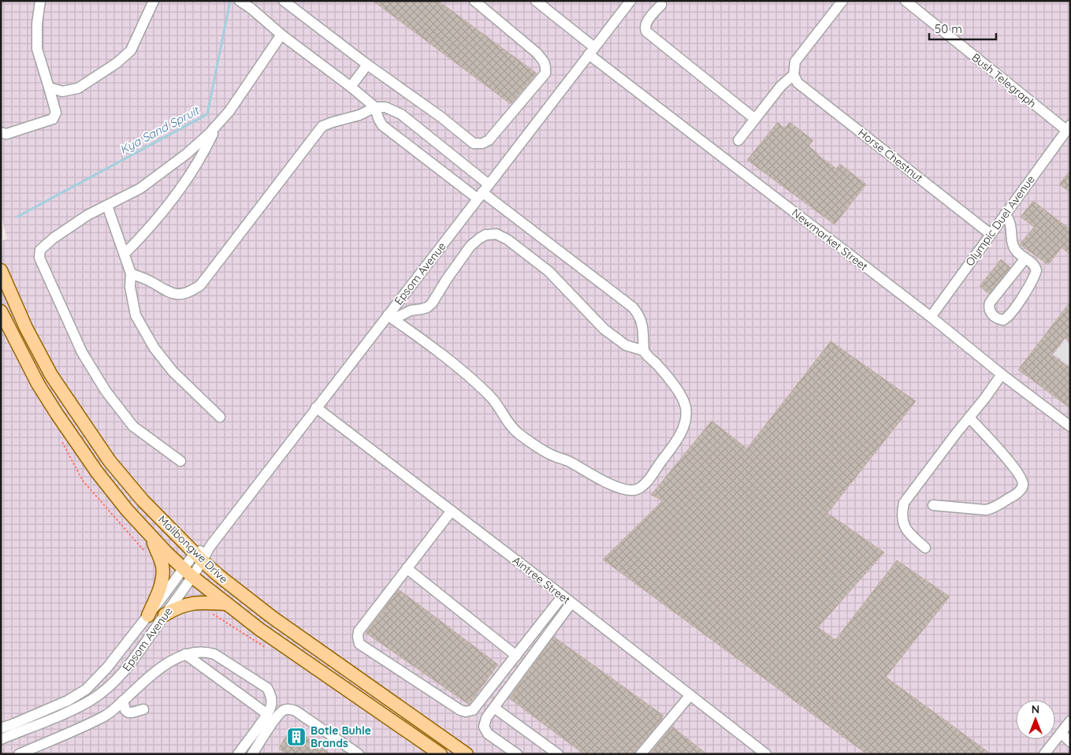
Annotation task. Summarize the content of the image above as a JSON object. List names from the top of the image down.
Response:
{
  "streets": {
    "main road": ["Malibongwe Drive"],
    "street": [
      "Bush Telegraph",
      "Horse Chestnut",
      "Olympic Duel Avenue",
      "Newmarket Street",
      "Epsom Avenue",
      "Aintree Street"
    ]
  },
  "crossings": [
    ["Bush Telegraph", "Olympic Duel Avenue"],
    ["Horse Chestnut", "Olympic Duel Avenue"],
    ["Olympic Duel Avenue", "Newmarket Street"],
    ["Newmarket Street", "Epsom Avenue"],
    ["Epsom Avenue", "Malibongwe Drive"],
    ["Epsom Avenue", "Aintree Street"]
  ],
  "water": ["Kya Sand Spruit"],
  "places": {
    "building": ["Botle Buhle Brands"]
  },
  "scale_bar": "50 m",
  "north": "top"
}
